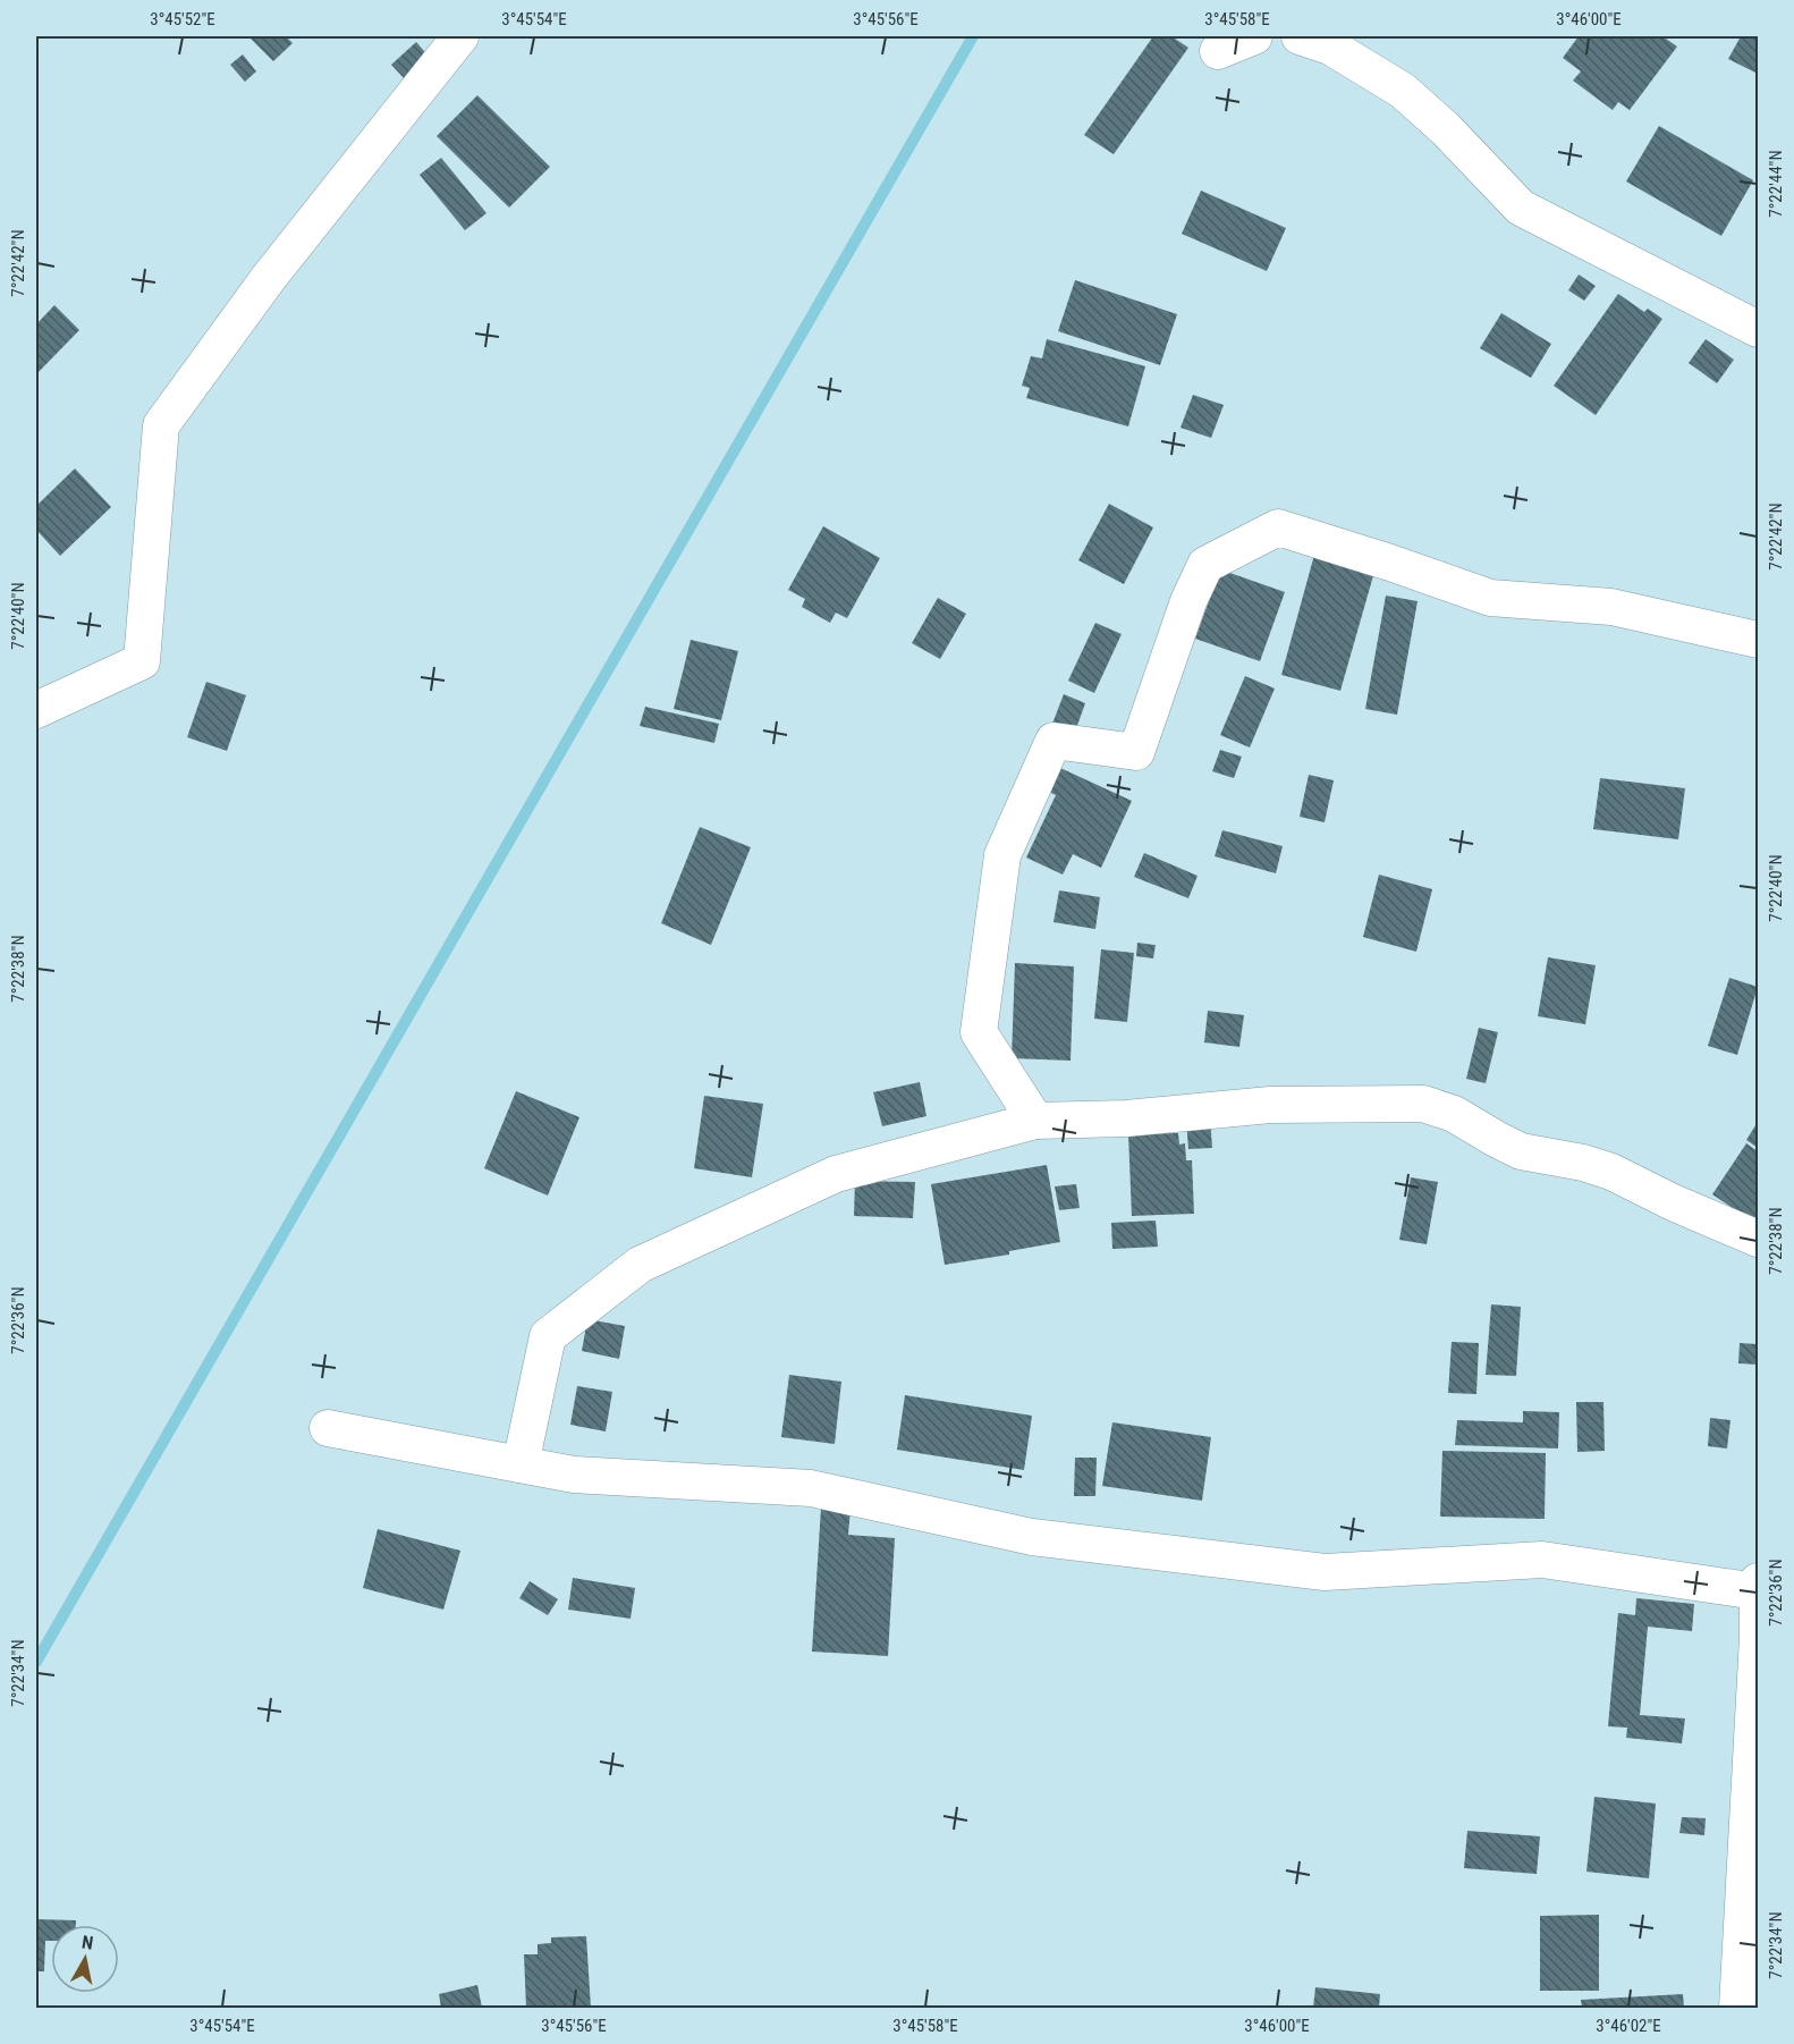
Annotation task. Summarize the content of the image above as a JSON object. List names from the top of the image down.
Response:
{
  "north": "top",
  "coordinates": [
    "3°45'52\"E",
    "3°45'54\"E",
    "3°45'56\"E",
    "3°45'58\"E",
    "3°46'00\"E",
    "7°22'44\"N",
    "7°22'42\"N",
    "7°22'40\"N",
    "7°22'38\"N",
    "7°22'36\"N",
    "7°22'34\"N",
    "3°46'02\"E"
  ]
}
